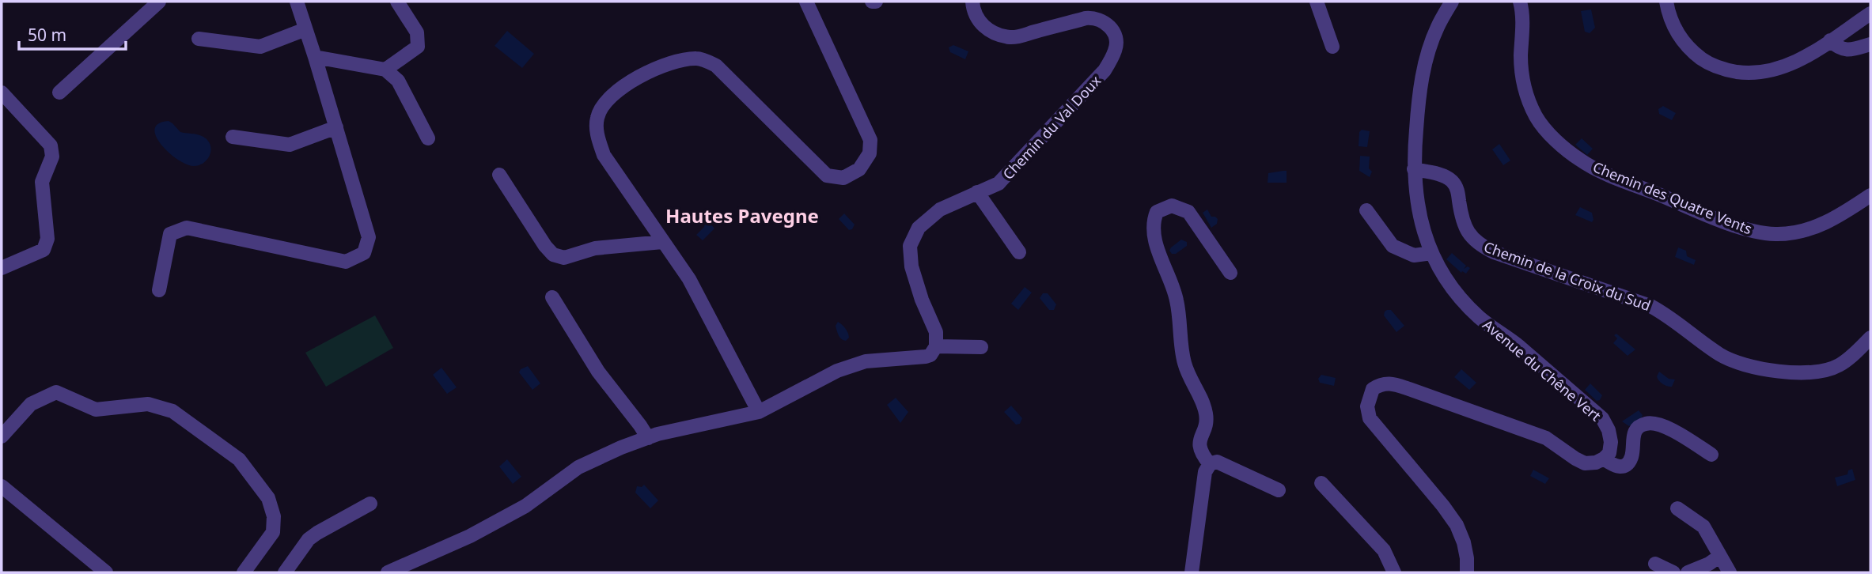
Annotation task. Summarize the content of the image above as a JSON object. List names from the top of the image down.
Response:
{
  "streets": {
    "street": [
      "Chemin du Val Doux",
      "Chemin des Quatre Vents",
      "Chemin de la Croix du Sud",
      "Avenue du Chêne Vert"
    ]
  },
  "crossings": [
    ["Chemin de la Croix du Sud", "Avenue du Chêne Vert"]
  ],
  "districts": ["Hautes Pavegne"],
  "scale_bar": "50 m"
}
